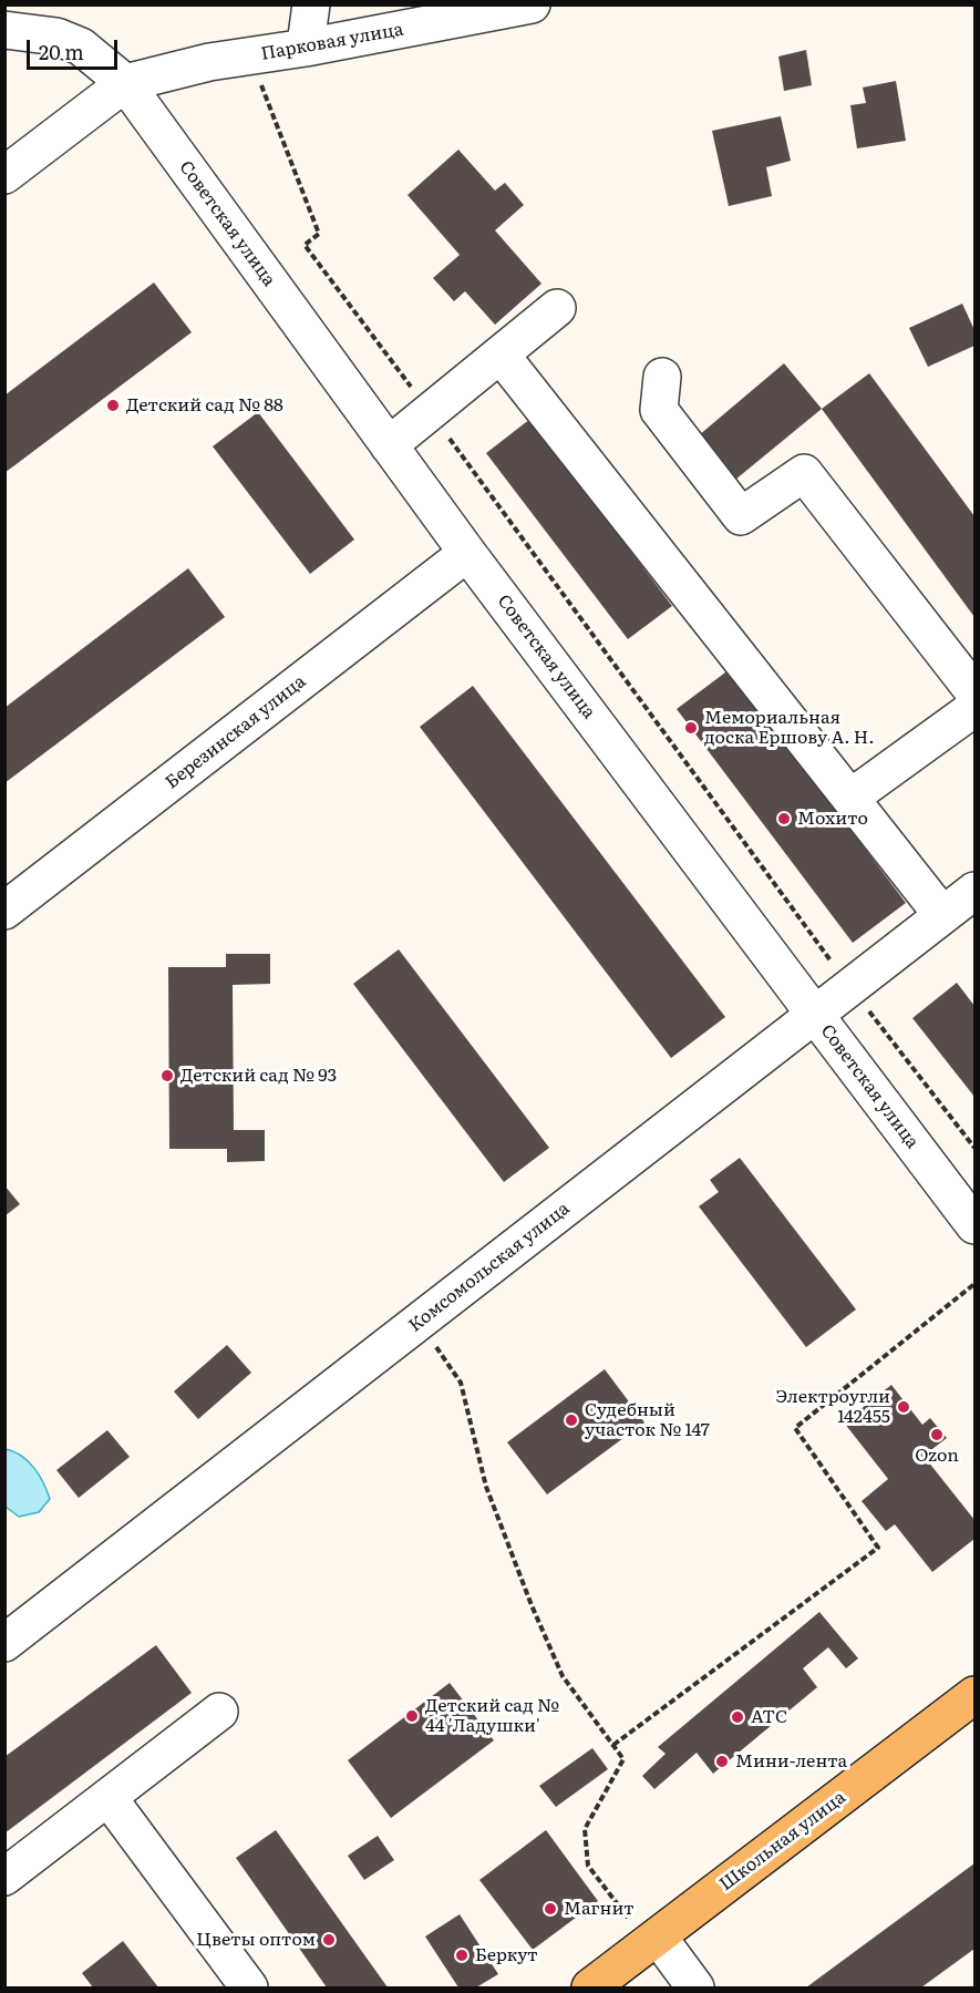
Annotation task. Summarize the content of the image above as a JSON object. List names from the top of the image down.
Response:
{
  "streets": {
    "main road": ["Школьная улица"],
    "street": [
      "Парковая улица",
      "Советская улица",
      "Березинская улица",
      "Комсомольская улица"
    ]
  },
  "crossings": [
    ["Парковая улица", "Советская улица"],
    ["Советская улица", "Березинская улица"],
    ["Советская улица", "Комсомольская улица"]
  ],
  "places": [
    "Детский сад № 88",
    "Мемориальная доска Ершову А. Н.",
    "Мохито",
    "Детский сад № 93",
    "Электроугли 142455",
    "Судебный участок № 147",
    "Ozon",
    "Детский сад № 44 'Ладушки'",
    "АТС",
    "Мини-лента",
    "Магнит",
    "Цветы оптом",
    "Беркут"
  ],
  "scale_bar": "20 m"
}
